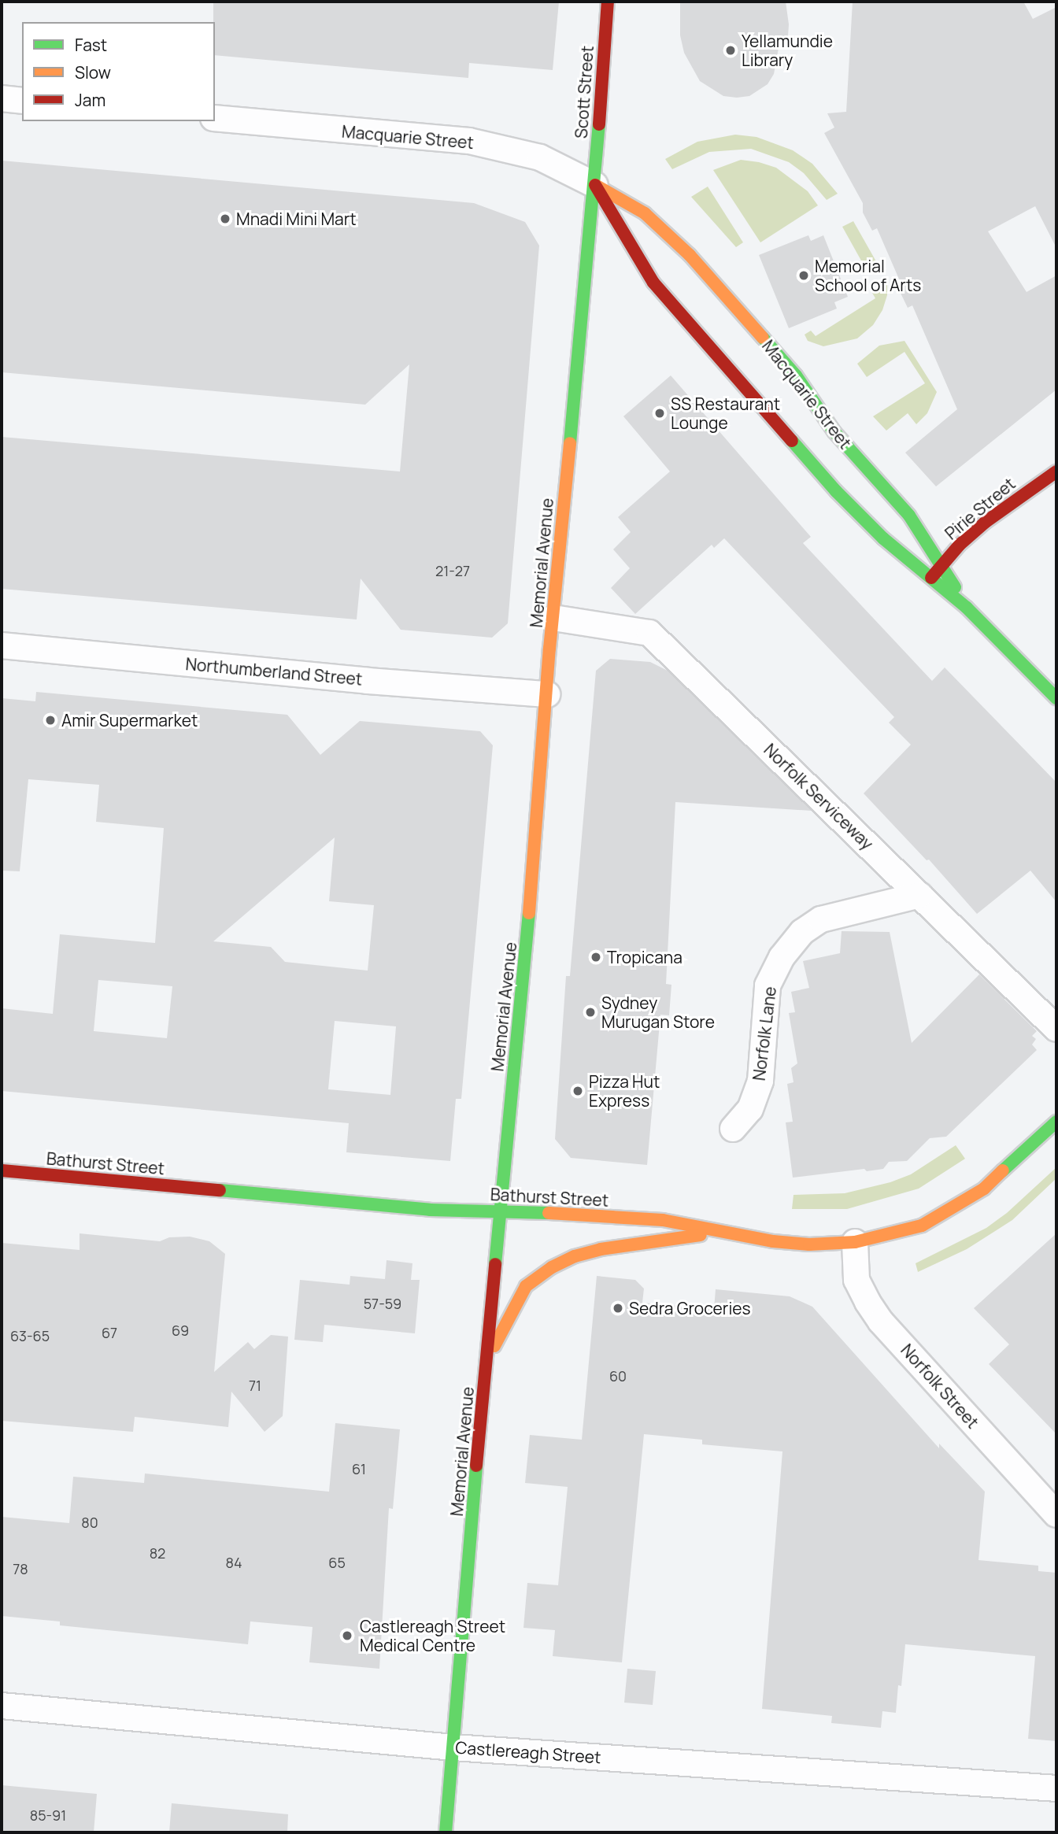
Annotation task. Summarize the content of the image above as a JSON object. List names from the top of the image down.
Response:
{
  "streets": {
    "street": [
      "Scott Street",
      "Macquarie Street",
      "Pirie Street",
      "Memorial Avenue",
      "Northumberland Street",
      "Norfolk Serviceway",
      "Norfolk Lane",
      "Bathurst Street",
      "Norfolk Street",
      "Castlereagh Street"
    ]
  },
  "crossings": [
    ["Scott Street", "Macquarie Street"],
    ["Scott Street", "Memorial Avenue"],
    ["Macquarie Street", "Pirie Street"],
    ["Macquarie Street", "Memorial Avenue"],
    ["Memorial Avenue", "Northumberland Street"],
    ["Memorial Avenue", "Norfolk Serviceway"],
    ["Memorial Avenue", "Bathurst Street"],
    ["Memorial Avenue", "Castlereagh Street"],
    ["Norfolk Serviceway", "Norfolk Lane"],
    ["Bathurst Street", "Norfolk Street"]
  ],
  "places": [
    "Yellamundie Library",
    "Mnadi Mini Mart",
    "Memorial School of Arts",
    "SS Restaurant Lounge",
    "Amir Supermarket",
    "Tropicana",
    "Sydney Murugan Store",
    "Pizza Hut Express",
    "Sedra Groceries",
    "Castlereagh Street Medical Centre"
  ],
  "house_numbers": [
    "21-27",
    "57-59",
    "69",
    "67",
    "63-65",
    "60",
    "71",
    "61",
    "80",
    "82",
    "84",
    "65",
    "78",
    "85-91"
  ],
  "legend": ["Fast", "Slow", "Jam"]
}
